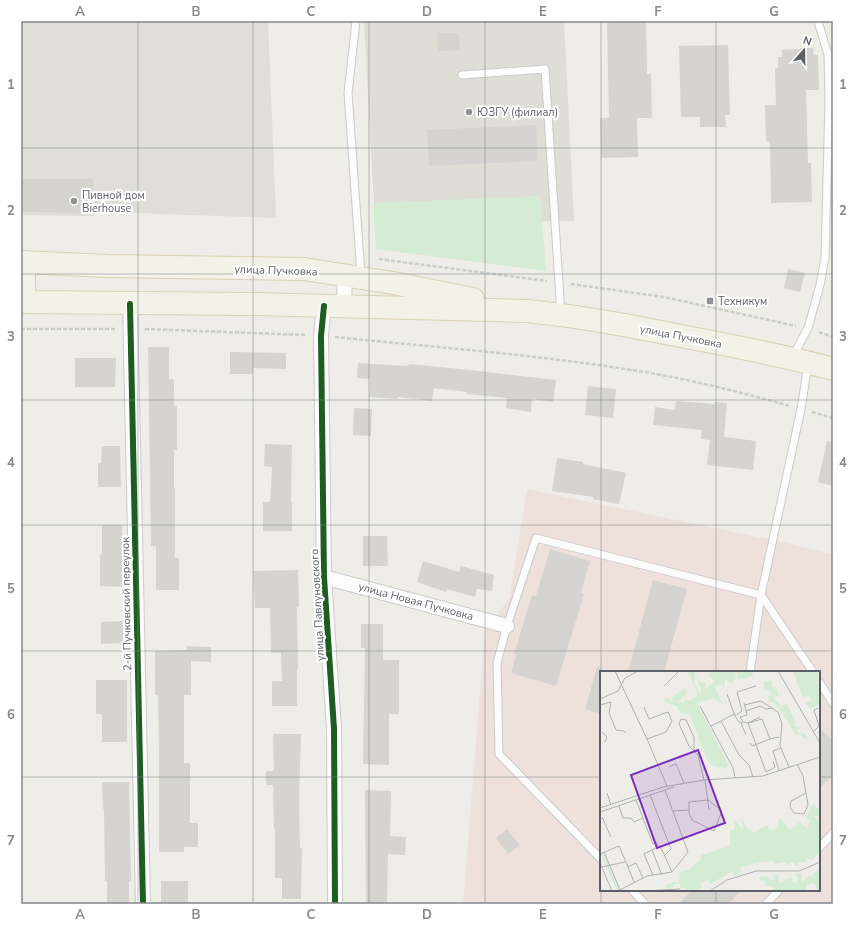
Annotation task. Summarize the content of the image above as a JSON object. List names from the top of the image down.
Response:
{
  "streets": {
    "main road": ["улица Пучковка"],
    "street": ["улица Новая Пучковка", "2-й Пучковский переулок", "улица Павлуновского"]
  },
  "crossings": [
    ["улица Пучковка", "2-й Пучковский переулок"],
    ["улица Пучковка", "улица Павлуновского"],
    ["улица Новая Пучковка", "улица Павлуновского"]
  ],
  "places": {
    "other": ["ЮЗГУ (филиал)", "Пивной дом Bierhouse"],
    "transit": ["Техникум"]
  },
  "north": "top",
  "grid": {
    "columns": [
      "A",
      "B",
      "C",
      "D",
      "E",
      "F",
      "G"
    ],
    "rows": [
      "1",
      "2",
      "3",
      "4",
      "5",
      "6",
      "7"
    ]
  }
}
